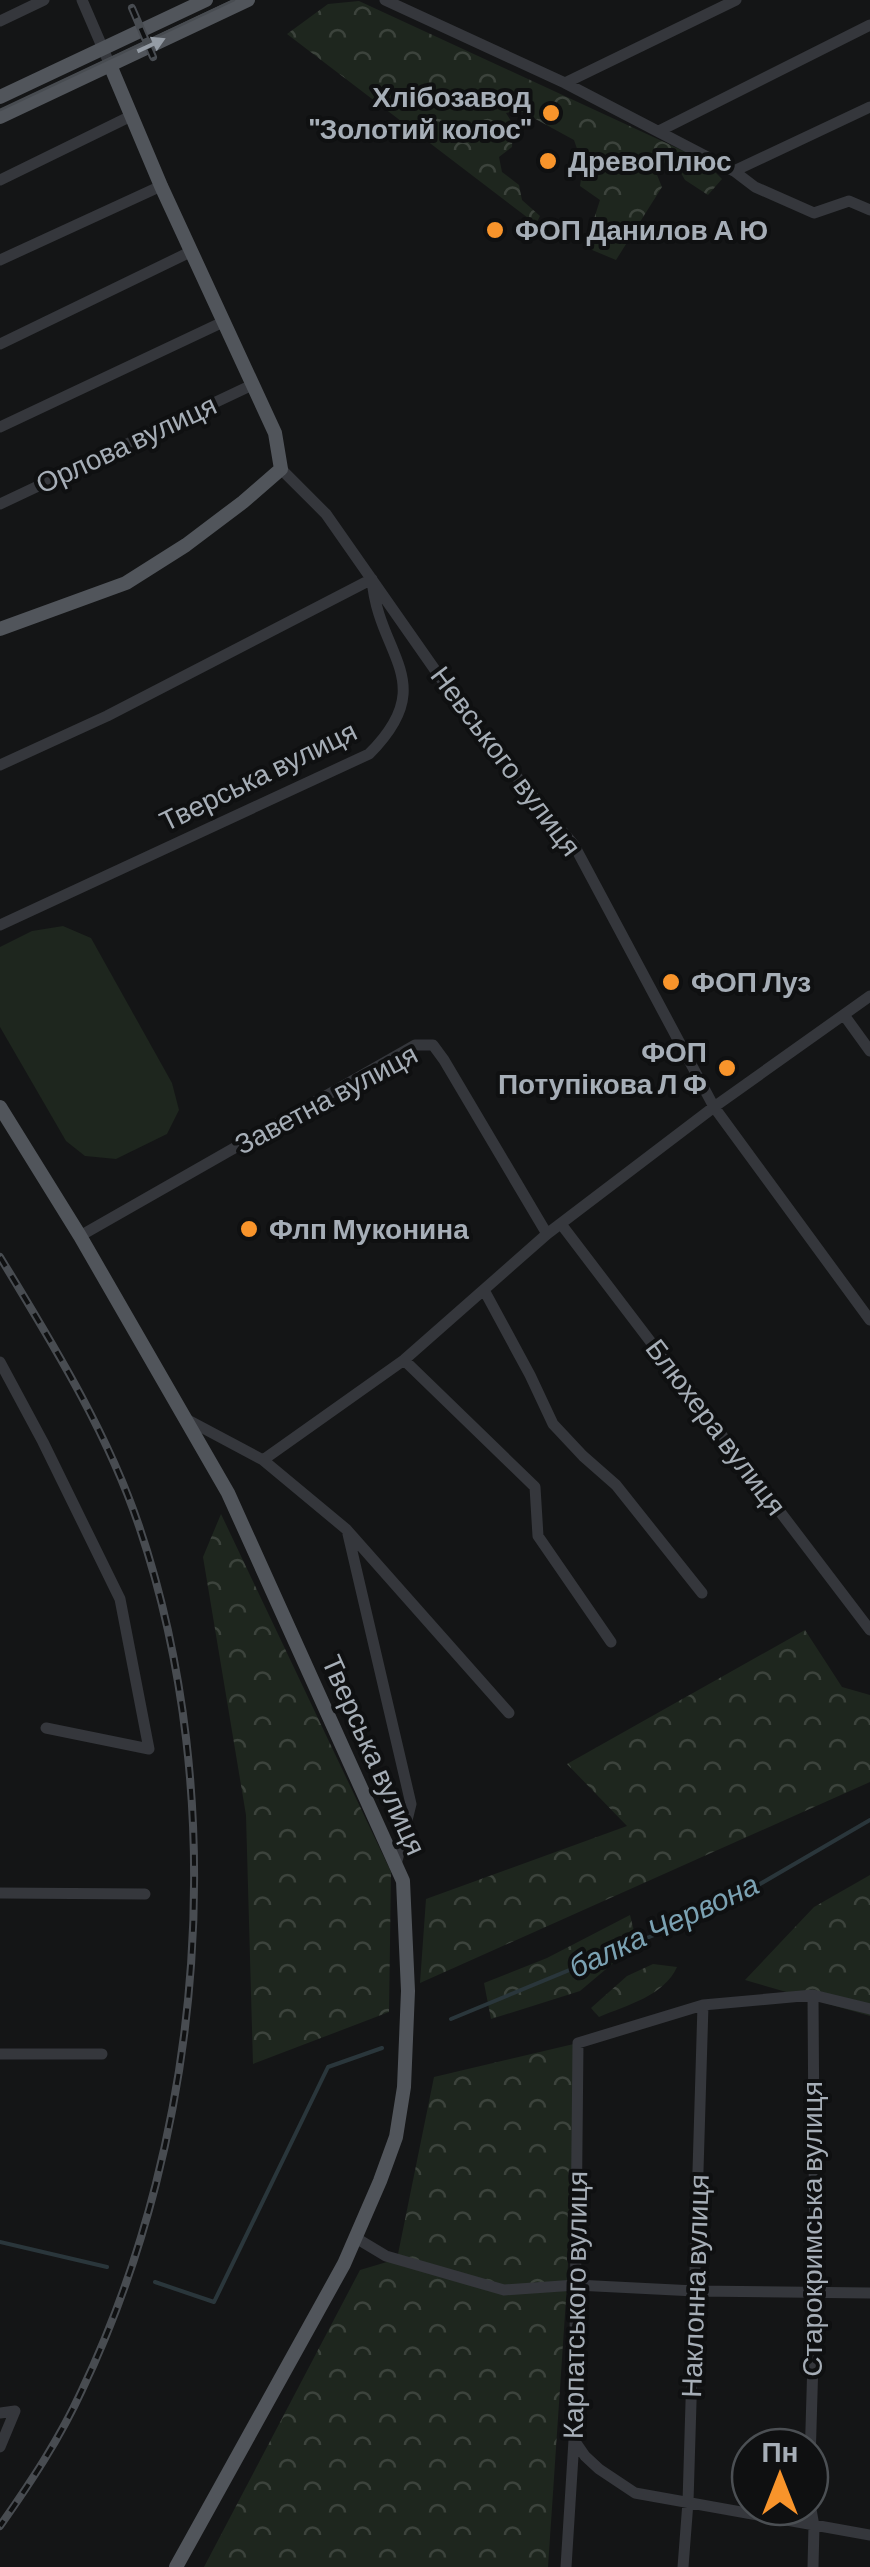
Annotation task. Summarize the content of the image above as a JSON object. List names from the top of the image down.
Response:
{
  "streets": {
    "main road": ["Тверська вулиця"],
    "street": [
      "Орлова вулиця",
      "Невського вулиця",
      "Заветна вулиця",
      "Блюхера вулиця",
      "Старокримська вулиця",
      "Наклонна вулиця",
      "Карпатського вулиця"
    ]
  },
  "crossings": [
    ["Невського вулиця", "Тверська вулиця"],
    ["Тверська вулиця", "Заветна вулиця"],
    ["Наклонна вулиця", "Карпатського вулиця"]
  ],
  "water": ["балка Червона"],
  "places": [
    "Хлібозавод \"Золотий колос\"",
    "ДревоПлюс",
    "ФОП Данилов А Ю",
    "ФОП Луз",
    "ФОП Потупікова Л Ф",
    "Флп Муконина"
  ],
  "north": "top"
}
